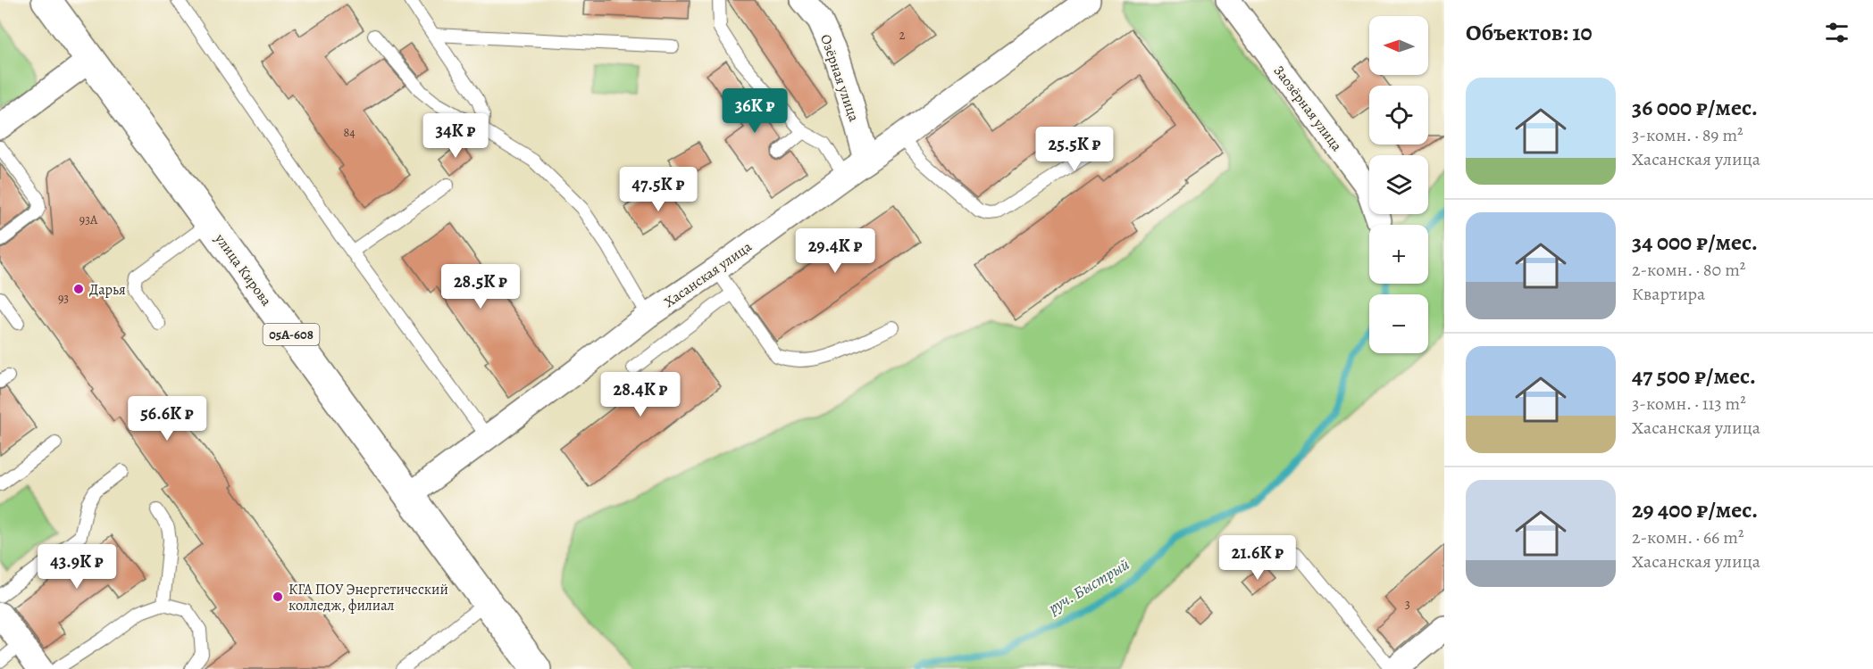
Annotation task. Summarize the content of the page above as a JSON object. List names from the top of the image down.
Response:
{
  "streets": {
    "main road": ["улица Кирова", "05А-608"],
    "street": ["Озёрная улица", "Заозёрная улица", "Хасанская улица"]
  },
  "crossings": [
    ["Озёрная улица", "Хасанская улица"],
    ["улица Кирова", "Хасанская улица"]
  ],
  "water": ["руч. Быстрый"],
  "places": ["Дарья", "КГА ПОУ Энергетический колледж, филиал"],
  "house_numbers": [
    "2",
    "84",
    "93А",
    "93",
    "3"
  ],
  "north": "left",
  "page": {
    "heading": "Объектов: 10",
    "map_buttons": ["+", "−"],
    "list": [
      {
        "name": "36 000 ₽/мес.",
        "note": "3-комн. · 89 m² · Хасанская улица"
      },
      {
        "name": "34 000 ₽/мес.",
        "note": "2-комн. · 80 m² · Квартира"
      },
      {
        "name": "47 500 ₽/мес.",
        "note": "3-комн. · 113 m² · Хасанская улица"
      },
      {
        "name": "29 400 ₽/мес.",
        "note": "2-комн. · 66 m² · Хасанская улица"
      }
    ],
    "price": [
      "36K ₽",
      "34K ₽",
      "25.5K ₽",
      "47.5K ₽",
      "29.4K ₽",
      "28.5K ₽",
      "28.4K ₽",
      "56.6K ₽",
      "21.6K ₽",
      "43.9K ₽"
    ]
  }
}
